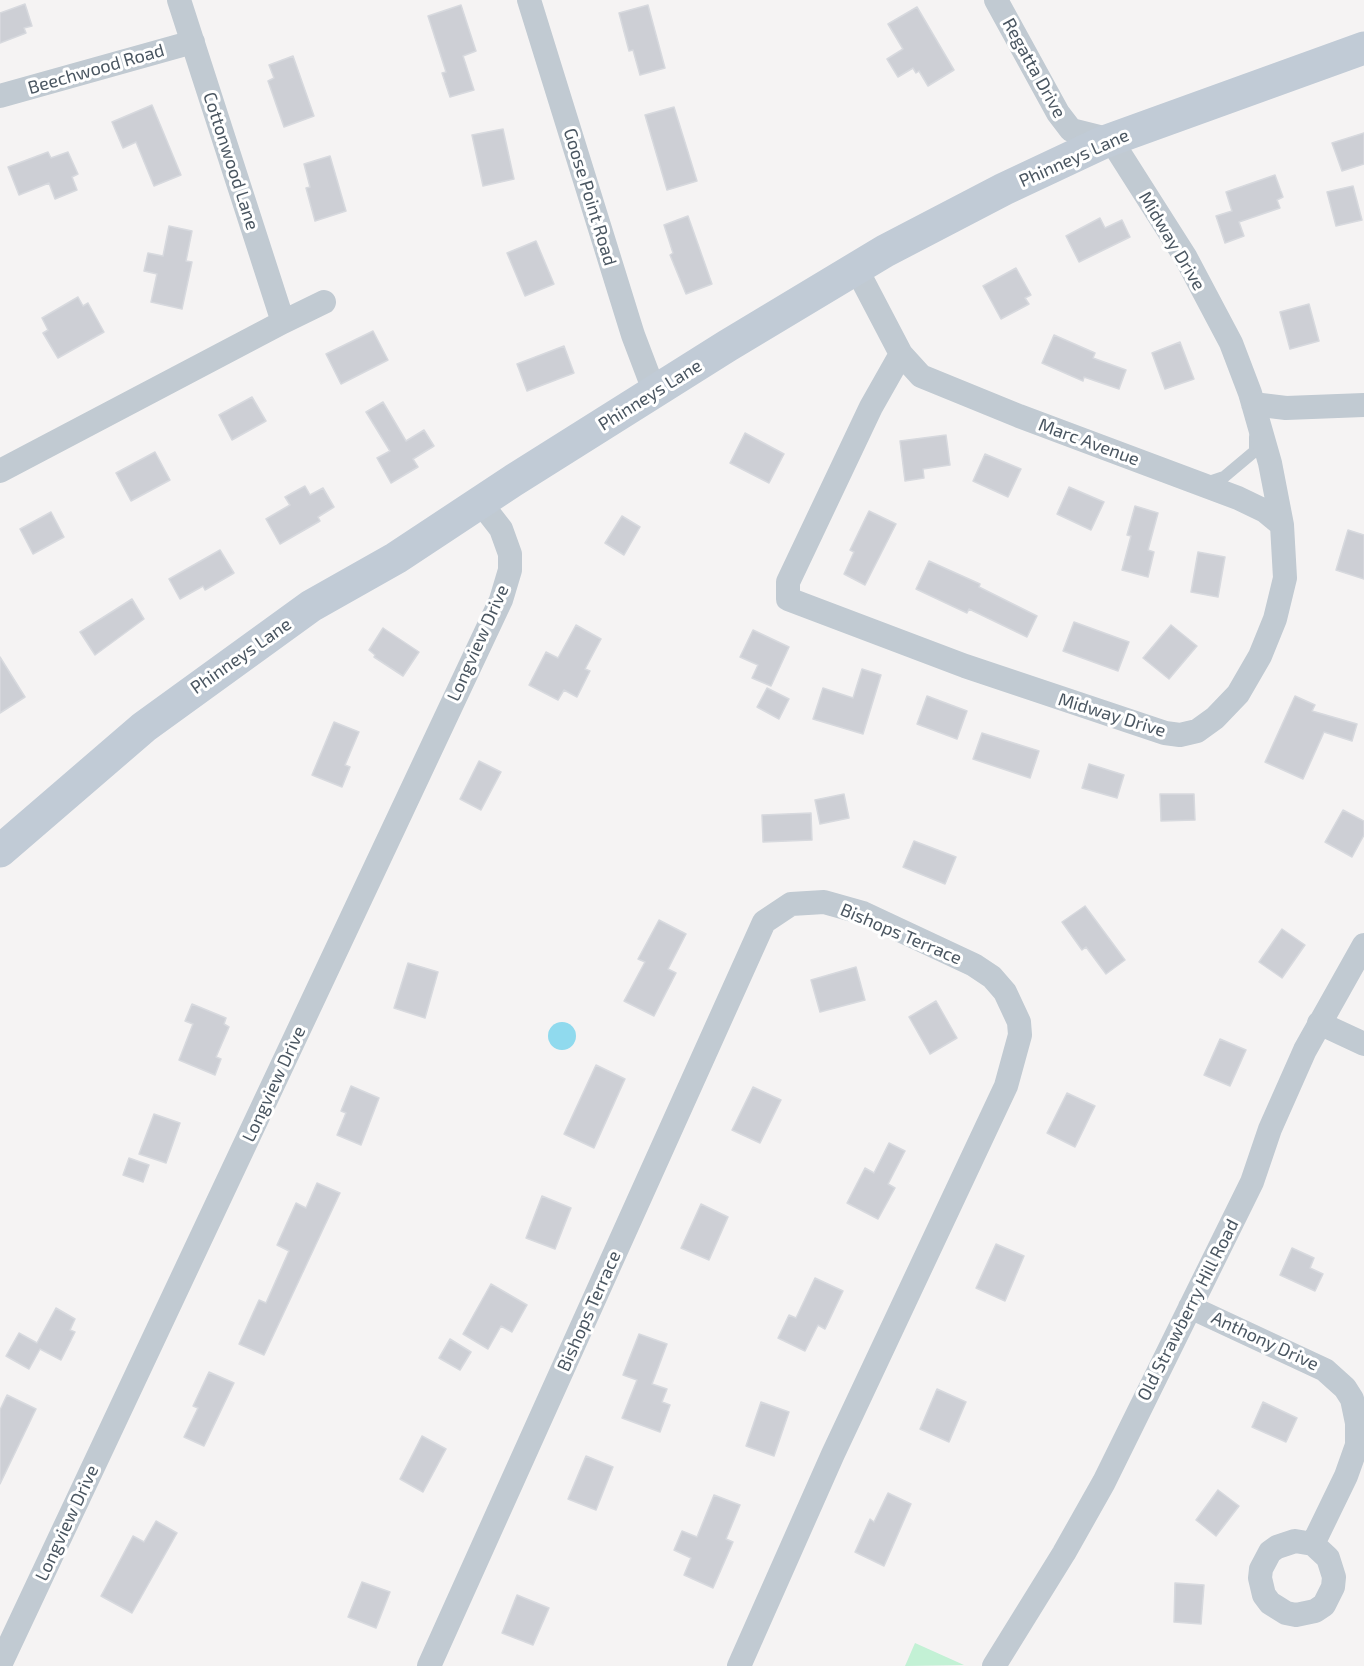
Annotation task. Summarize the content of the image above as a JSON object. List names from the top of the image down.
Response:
{
  "streets": {
    "main road": ["Phinneys Lane"],
    "street": [
      "Regatta Drive",
      "Beechwood Road",
      "Cottonwood Lane",
      "Goose Point Road",
      "Midway Drive",
      "Marc Avenue",
      "Longview Drive",
      "Bishops Terrace",
      "Old Strawberry Hill Road",
      "Anthony Drive"
    ]
  },
  "crossings": [
    ["Regatta Drive", "Phinneys Lane"],
    ["Regatta Drive", "Midway Drive"],
    ["Beechwood Road", "Cottonwood Lane"],
    ["Phinneys Lane", "Goose Point Road"],
    ["Phinneys Lane", "Midway Drive"],
    ["Phinneys Lane", "Longview Drive"],
    ["Midway Drive", "Marc Avenue"],
    ["Old Strawberry Hill Road", "Anthony Drive"]
  ]
}
